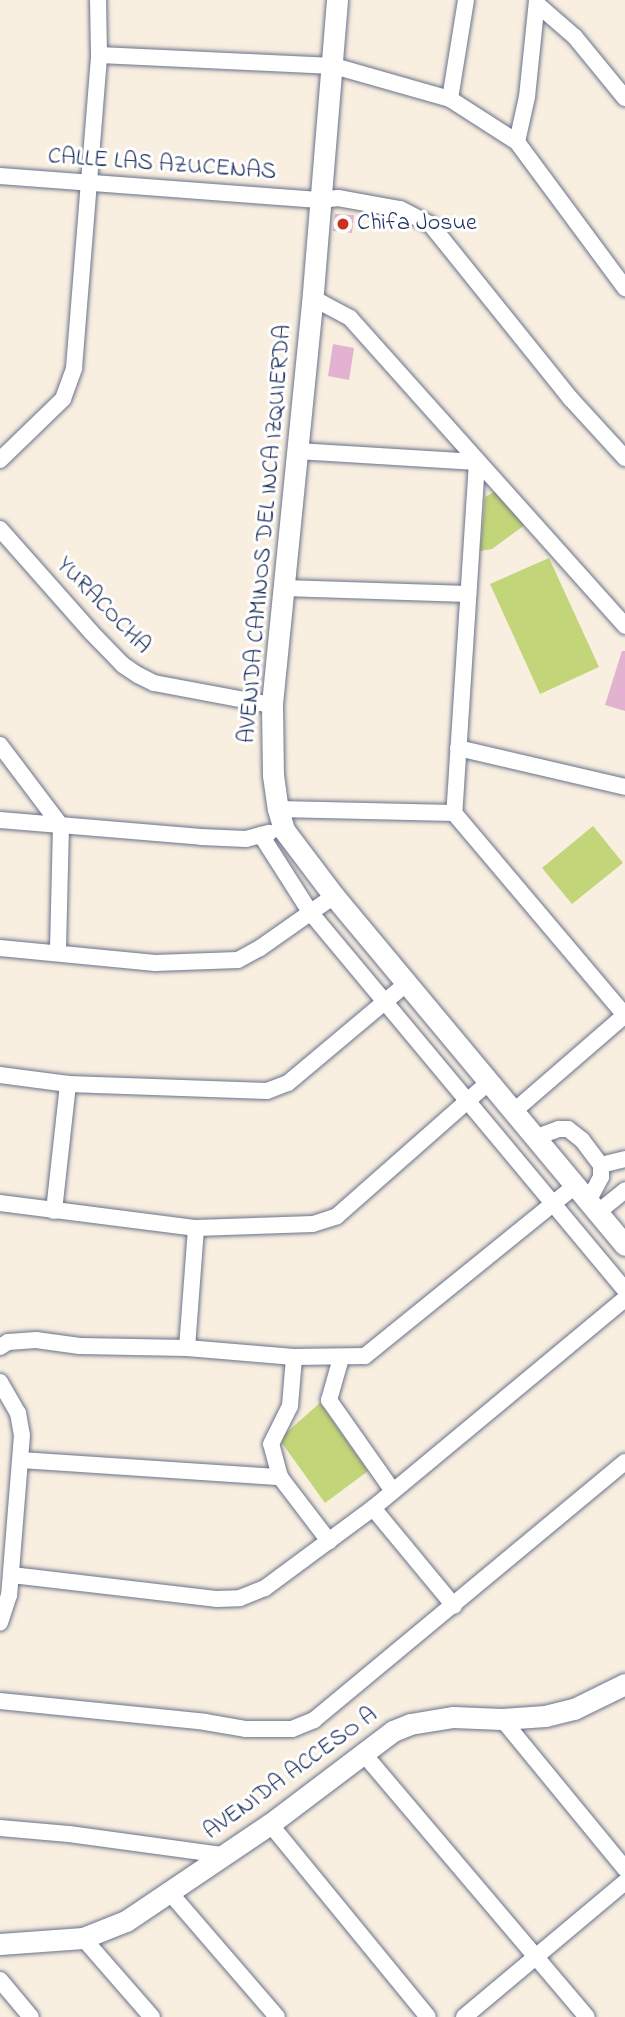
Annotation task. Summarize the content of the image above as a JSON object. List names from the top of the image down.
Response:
{
  "streets": {
    "main road": ["AVENIDA CAMINOS DEL INCA IZQUIERDA", "AVENIDA ACCESO A"],
    "street": ["CALLE LAS AZUCENAS", "YURACOCHA"]
  },
  "crossings": [
    ["CALLE LAS AZUCENAS", "AVENIDA CAMINOS DEL INCA IZQUIERDA"],
    ["AVENIDA CAMINOS DEL INCA IZQUIERDA", "YURACOCHA"]
  ],
  "places": ["Chifa Josue"]
}
